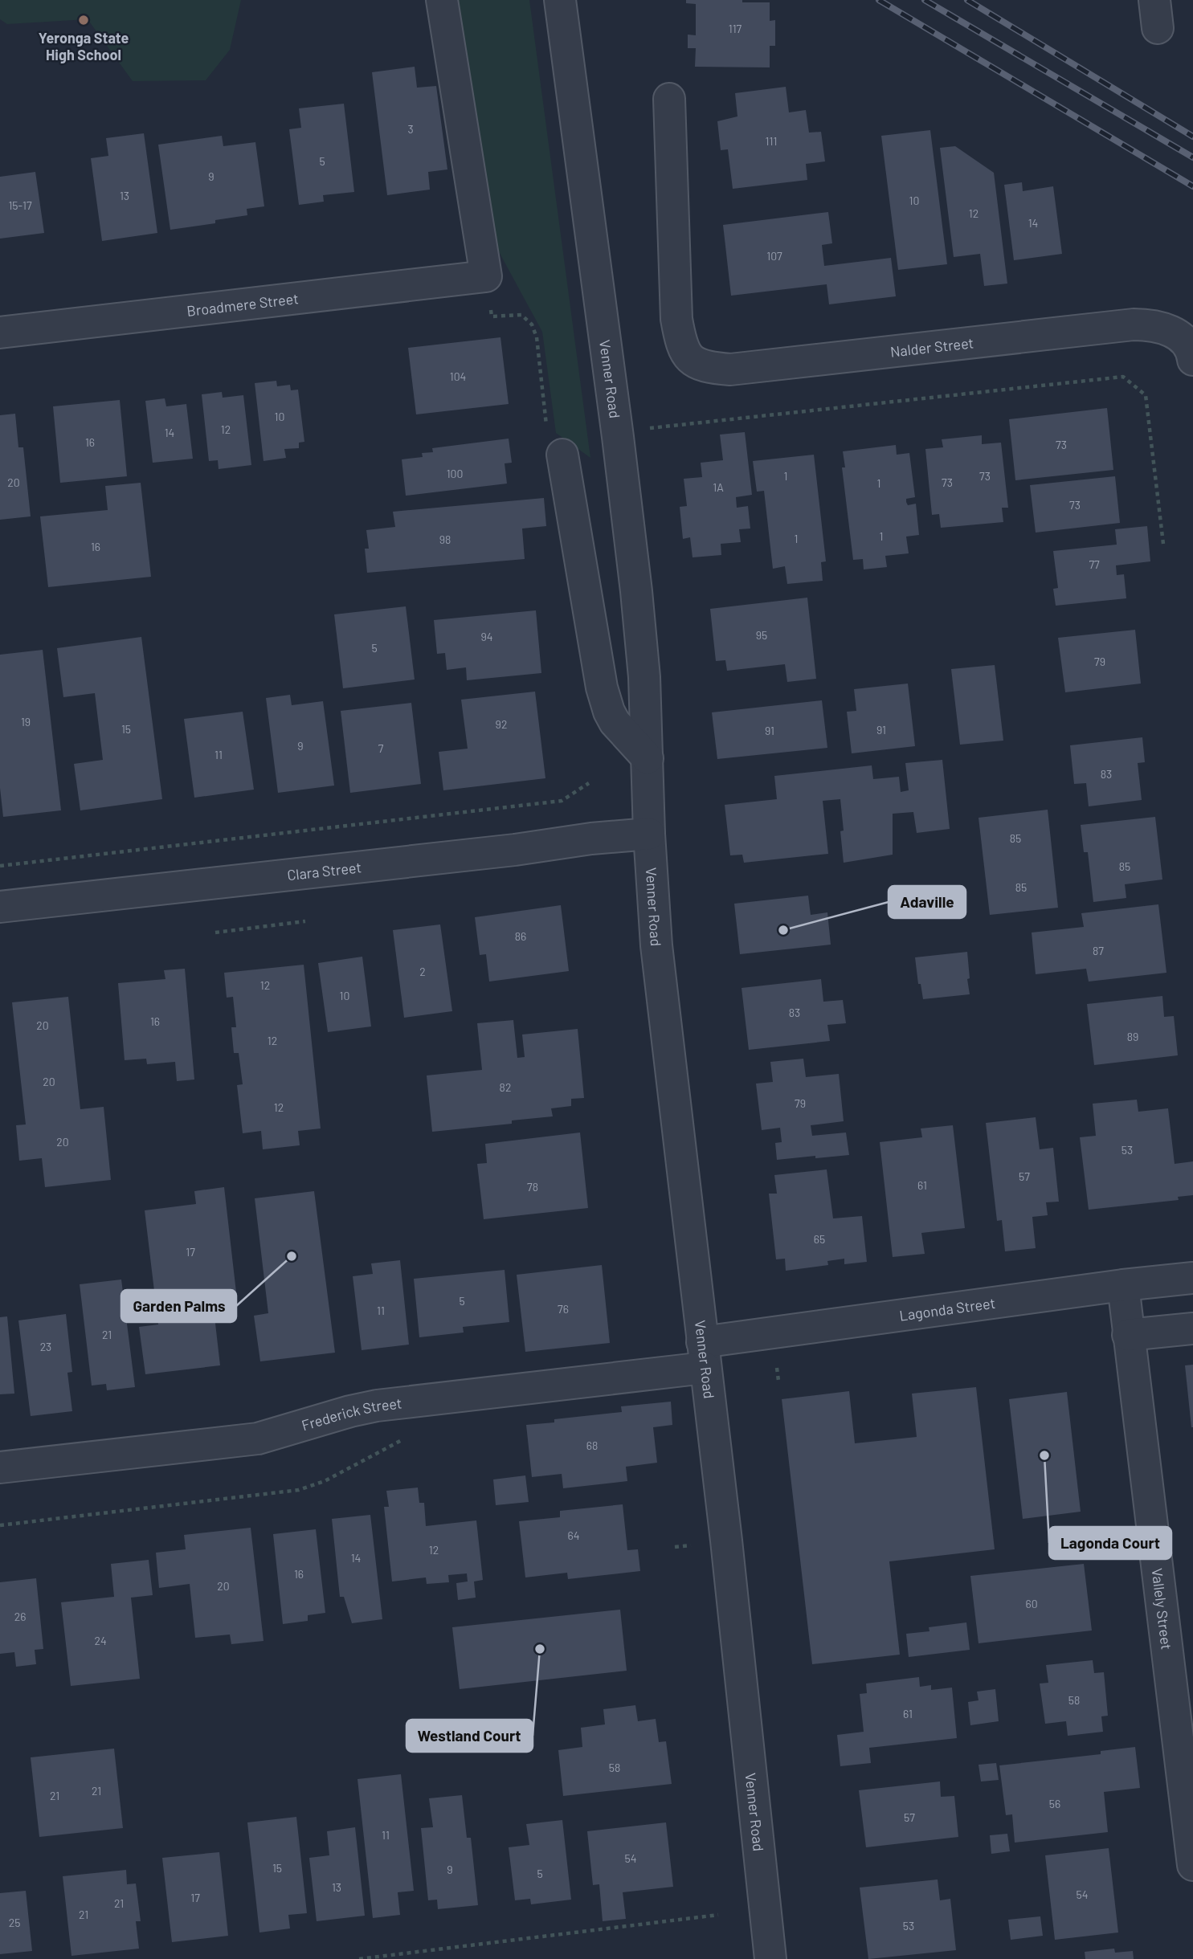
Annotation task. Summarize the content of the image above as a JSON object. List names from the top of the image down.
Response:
{
  "streets": {
    "street": [
      "Broadmere Street",
      "Nalder Street",
      "Venner Road",
      "Clara Street",
      "Lagonda Street",
      "Frederick Street",
      "Vallely Street"
    ]
  },
  "crossings": [
    ["Venner Road", "Clara Street"],
    ["Venner Road", "Lagonda Street"],
    ["Venner Road", "Frederick Street"],
    ["Lagonda Street", "Frederick Street"],
    ["Lagonda Street", "Vallely Street"]
  ],
  "places": [
    "Yeronga State High School",
    "Adaville",
    "Garden Palms",
    "Lagonda Court",
    "Westland Court"
  ],
  "house_numbers": [
    "117",
    "3",
    "111",
    "5",
    "9",
    "13",
    "10",
    "15-17",
    "12",
    "14",
    "107",
    "104",
    "10",
    "12",
    "14",
    "16",
    "73",
    "100",
    "1",
    "73",
    "20",
    "73",
    "1",
    "1A",
    "73",
    "1",
    "1",
    "98",
    "16",
    "77",
    "95",
    "94",
    "5",
    "79",
    "19",
    "92",
    "15",
    "91",
    "91",
    "9",
    "7",
    "11",
    "83",
    "85",
    "85",
    "85",
    "86",
    "87",
    "2",
    "12",
    "10",
    "83",
    "16",
    "20",
    "89",
    "12",
    "20",
    "82",
    "79",
    "12",
    "20",
    "53",
    "57",
    "61",
    "78",
    "65",
    "17",
    "5",
    "76",
    "11",
    "21",
    "23",
    "68",
    "64",
    "12",
    "14",
    "16",
    "20",
    "60",
    "26",
    "24",
    "58",
    "61",
    "58",
    "21",
    "21",
    "56",
    "57",
    "11",
    "54",
    "15",
    "9",
    "5",
    "13",
    "54",
    "17",
    "21",
    "21",
    "25",
    "53"
  ]
}
